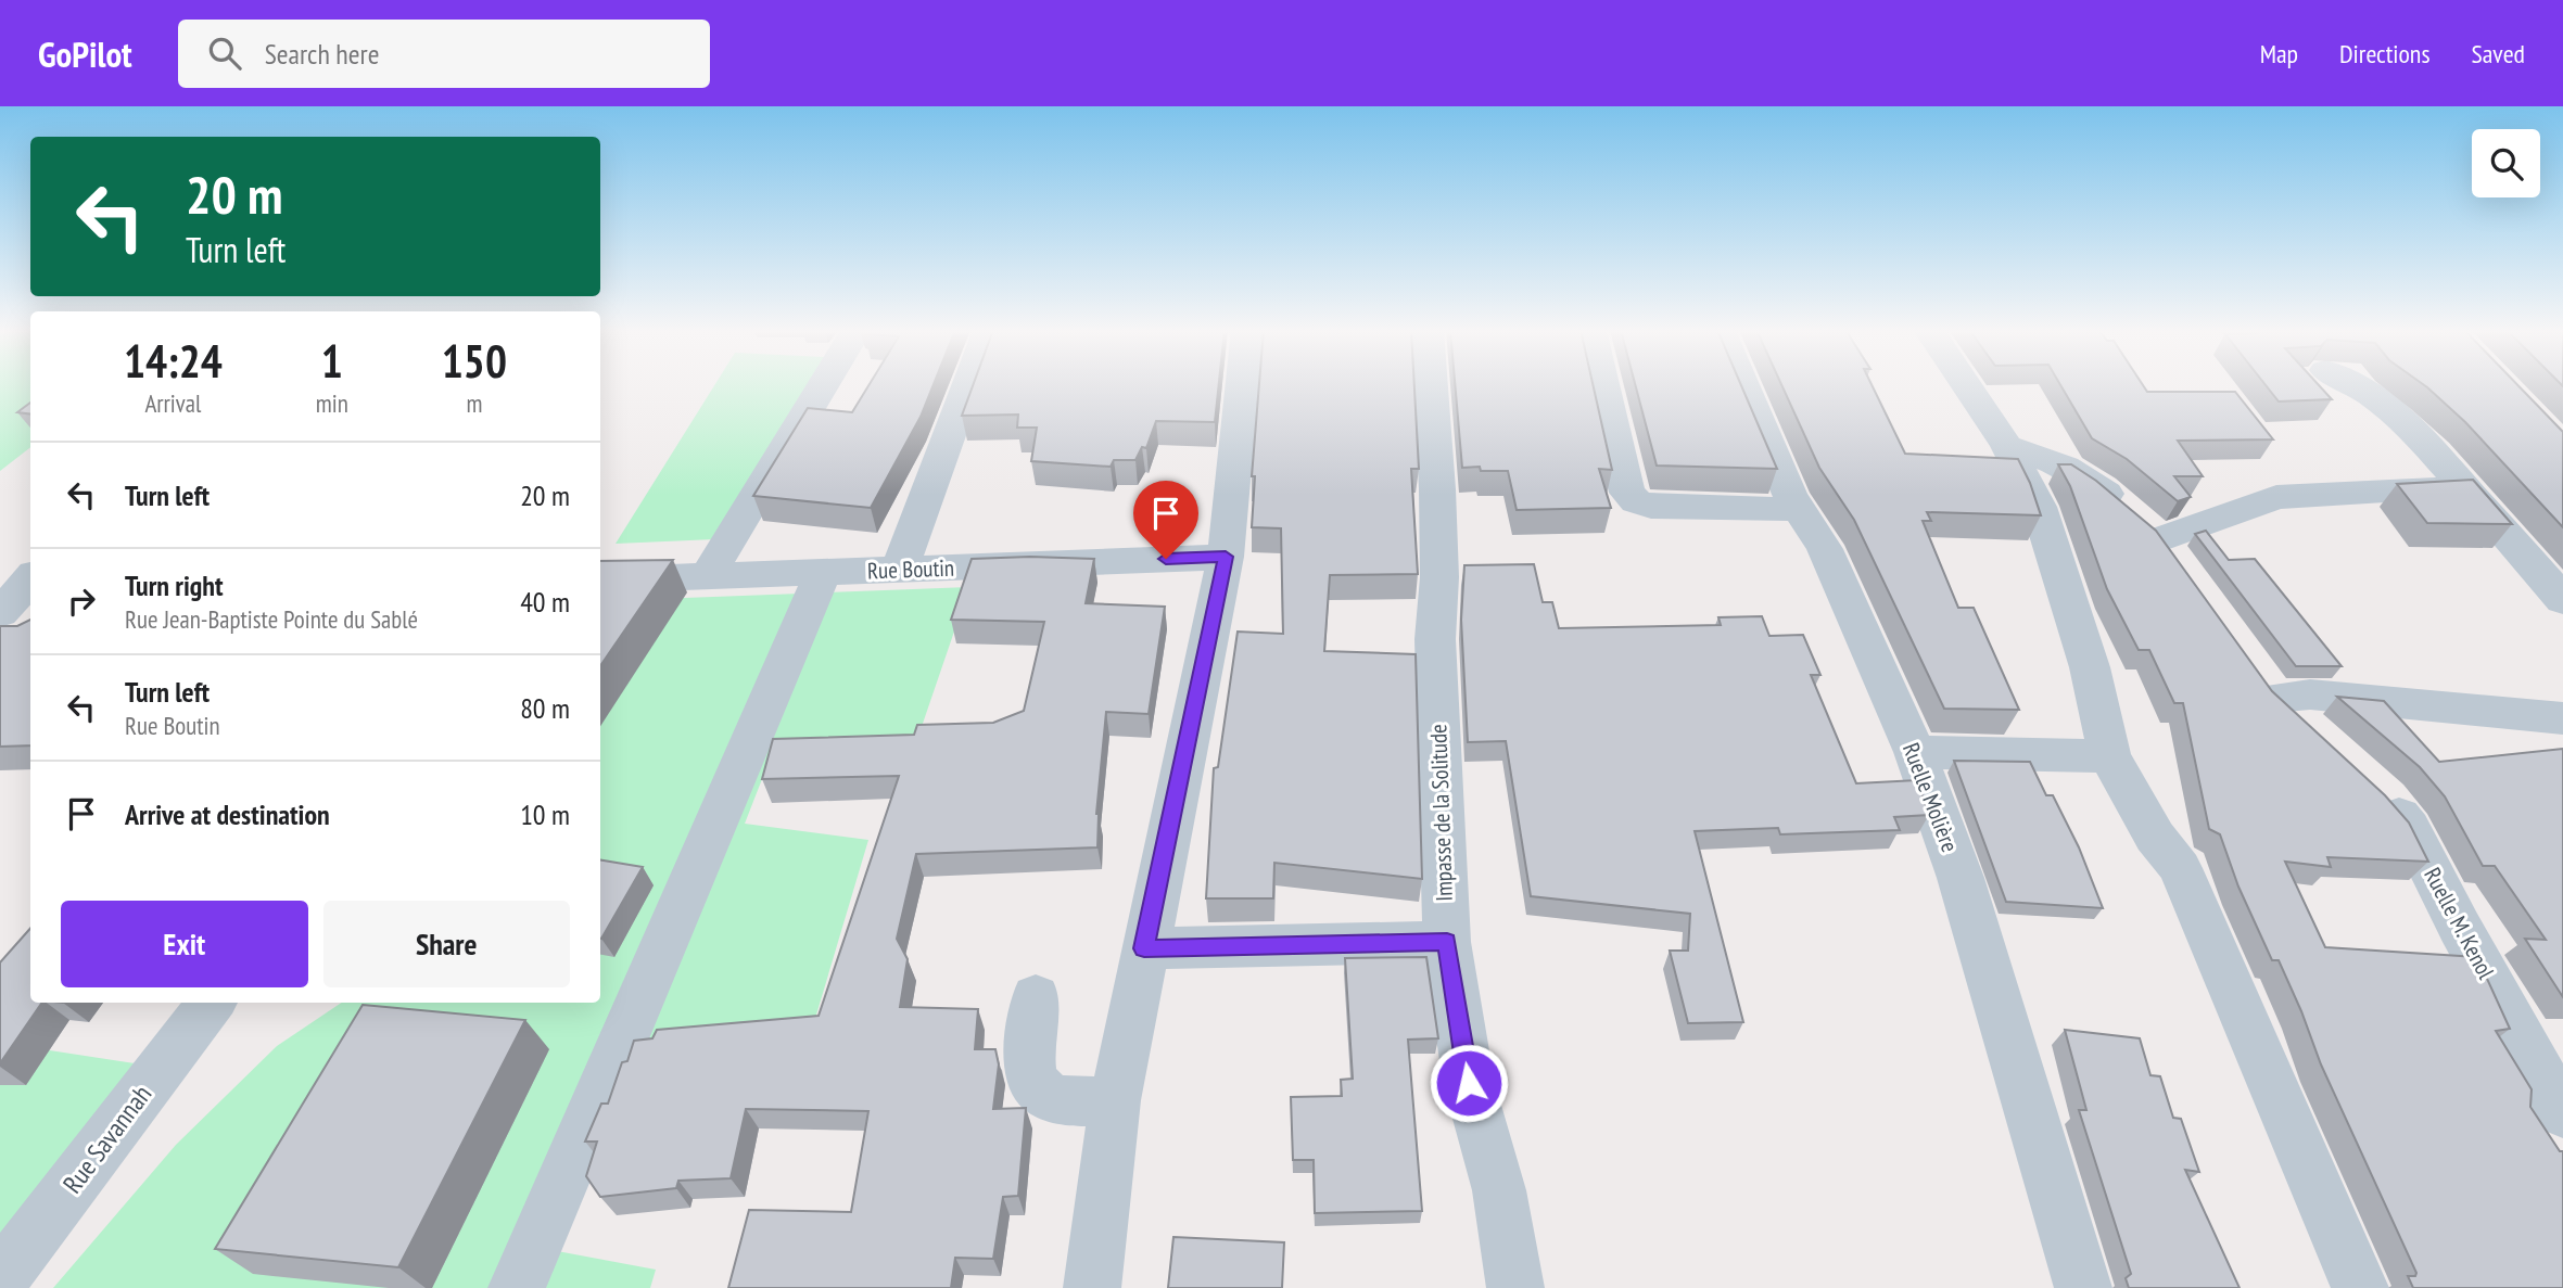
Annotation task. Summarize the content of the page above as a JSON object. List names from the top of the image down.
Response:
{
  "streets": {
    "street": [
      "Rue Boutin",
      "Ruelle Molière",
      "Impasse de la Solitude",
      "Ruelle M. Kenol",
      "Rue Savannah"
    ]
  },
  "page": {
    "header": "GoPilot",
    "search": "Search here",
    "nav": ["Map", "Directions", "Saved"],
    "turn": ["20 m", "Turn left"],
    "eta": [
      "14:24",
      "Arrival",
      "1",
      "min",
      "150",
      "m"
    ],
    "list": [
      {
        "name": "Turn left",
        "value": "20 m"
      },
      {
        "name": "Turn right",
        "note": "Rue Jean-Baptiste Pointe du Sablé",
        "value": "40 m"
      },
      {
        "name": "Turn left",
        "note": "Rue Boutin",
        "value": "80 m"
      },
      {
        "name": "Arrive at destination",
        "value": "10 m"
      }
    ],
    "buttons": ["Exit", "Share"]
  }
}
